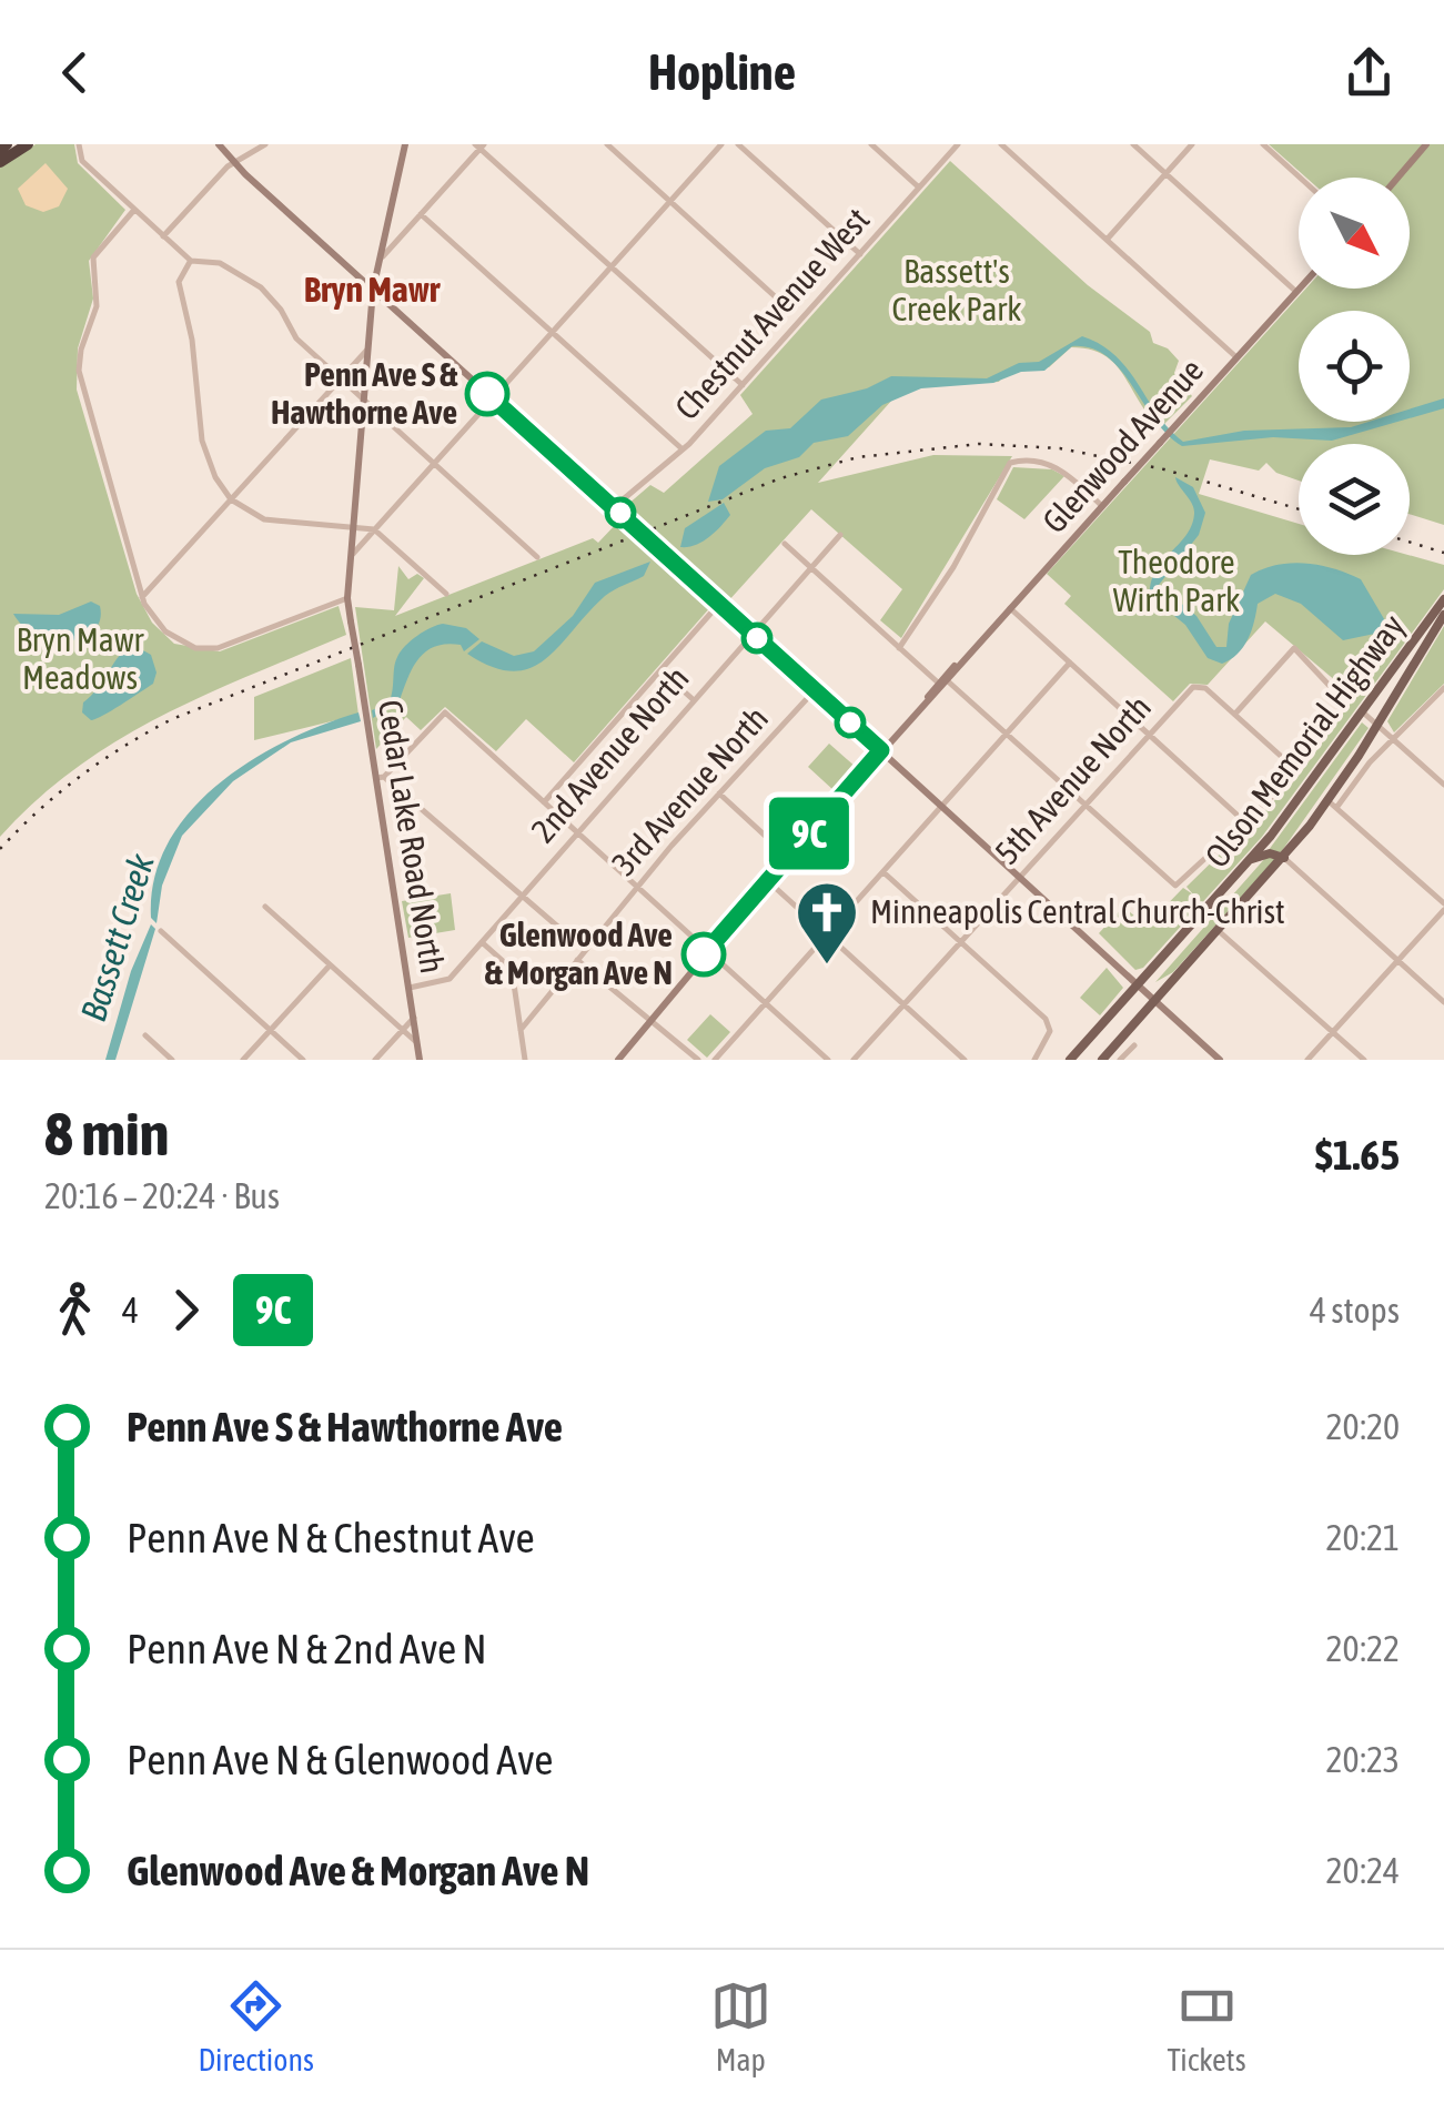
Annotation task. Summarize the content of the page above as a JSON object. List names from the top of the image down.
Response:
{
  "streets": {
    "main road": ["Olson Memorial Highway"],
    "street": [
      "Chestnut Avenue West",
      "Glenwood Avenue",
      "2nd Avenue North",
      "5th Avenue North",
      "3rd Avenue North",
      "Cedar Lake Road North"
    ]
  },
  "crossings": [
    ["2nd Avenue North", "Cedar Lake Road North"]
  ],
  "districts": ["Bryn Mawr"],
  "water": ["Bassett Creek"],
  "parks": ["Bassett's Creek Park", "Theodore Wirth Park", "Bryn Mawr Meadows"],
  "places": {
    "other": ["Penn Ave S & Hawthorne Ave", "Glenwood Ave & Morgan Ave N"],
    "church": ["Minneapolis Central Church-Christ"]
  },
  "lines": ["bus line 9C"],
  "north": "bottom right",
  "page": {
    "header": "Hopline",
    "on_map": "9C",
    "heading": ["8 min", "20:16 – 20:24 · Bus", "$1.65"],
    "legs": ["4", "9C", "4 stops"],
    "list": [
      {
        "name": "Penn Ave S & Hawthorne Ave",
        "value": "20:20"
      },
      {
        "name": "Penn Ave N & Chestnut Ave",
        "value": "20:21"
      },
      {
        "name": "Penn Ave N & 2nd Ave N",
        "value": "20:22"
      },
      {
        "name": "Penn Ave N & Glenwood Ave",
        "value": "20:23"
      },
      {
        "name": "Glenwood Ave & Morgan Ave N",
        "value": "20:24"
      }
    ],
    "tabs": ["Directions", "Map", "Tickets"]
  }
}
